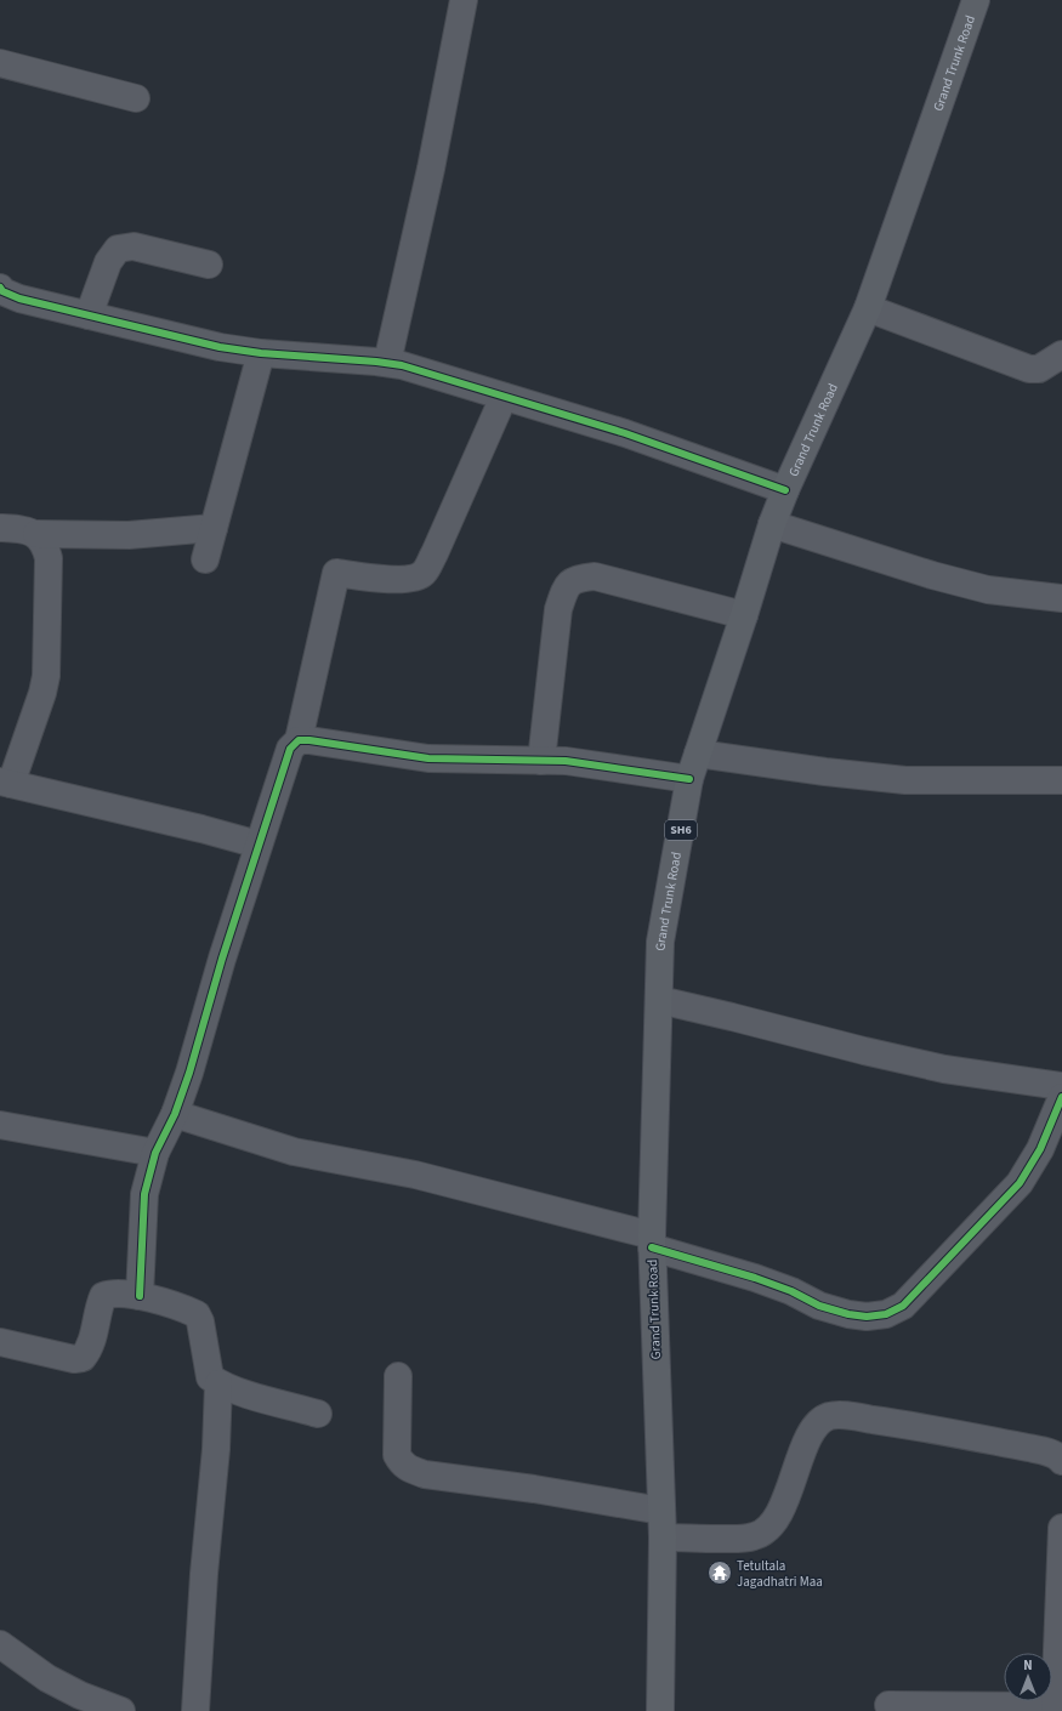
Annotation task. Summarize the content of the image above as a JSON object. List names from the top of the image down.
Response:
{
  "streets": {
    "main road": ["Grand Trunk Road", "SH6"]
  },
  "places": {
    "temple": ["Tetultala Jagadhatri Maa"]
  },
  "north": "top"
}
